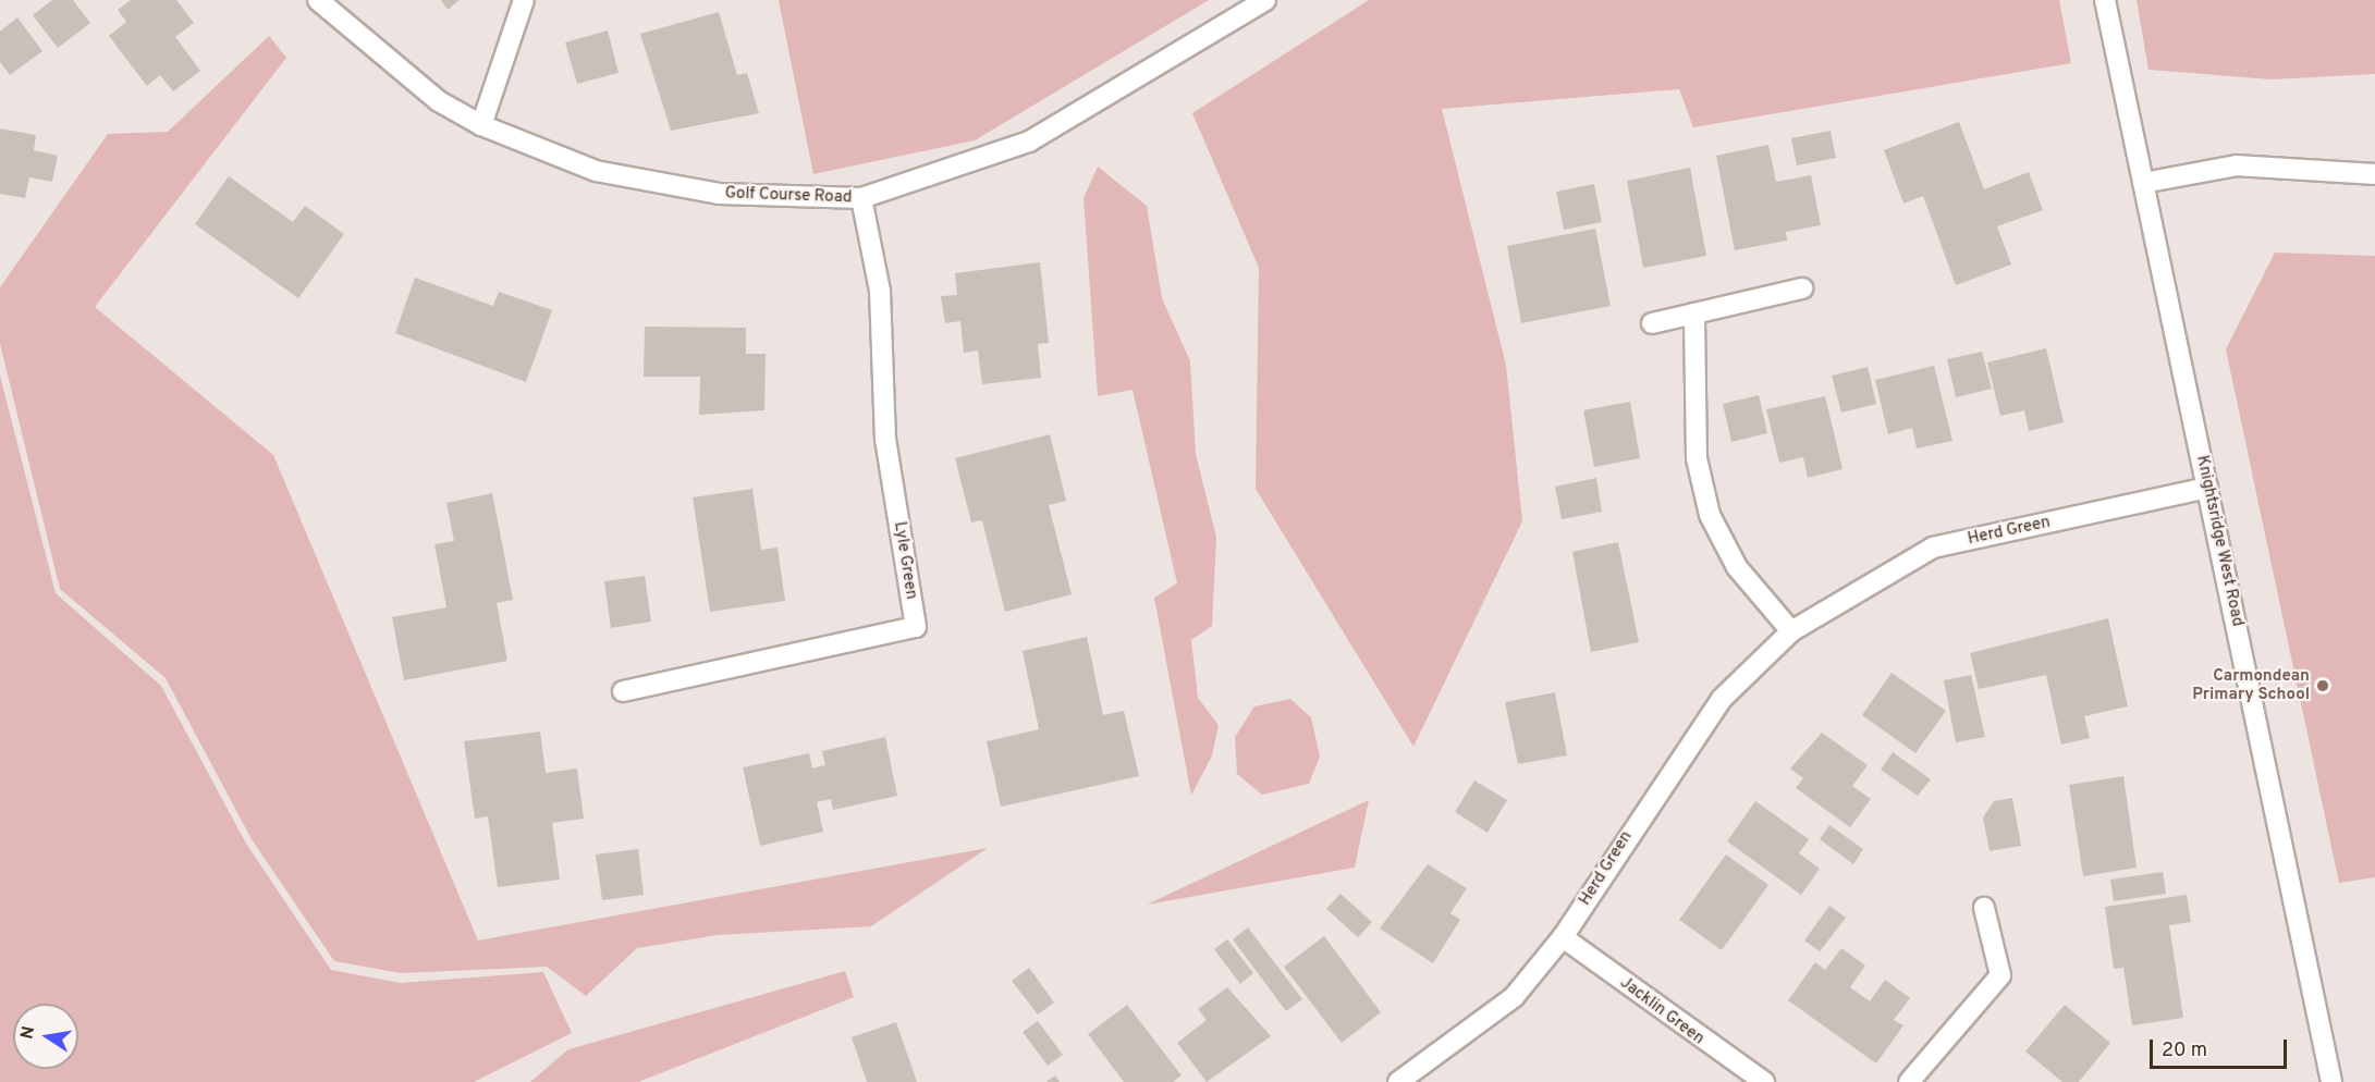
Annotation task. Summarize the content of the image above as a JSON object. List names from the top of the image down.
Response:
{
  "streets": {
    "street": [
      "Golf Course Road",
      "Herd Green",
      "Knightsridge West Road",
      "Lyle Green",
      "Jacklin Green"
    ]
  },
  "crossings": [
    ["Golf Course Road", "Lyle Green"],
    ["Herd Green", "Knightsridge West Road"],
    ["Herd Green", "Jacklin Green"]
  ],
  "places": ["Carmondean Primary School"],
  "scale_bar": "20 m",
  "north": "left"
}
